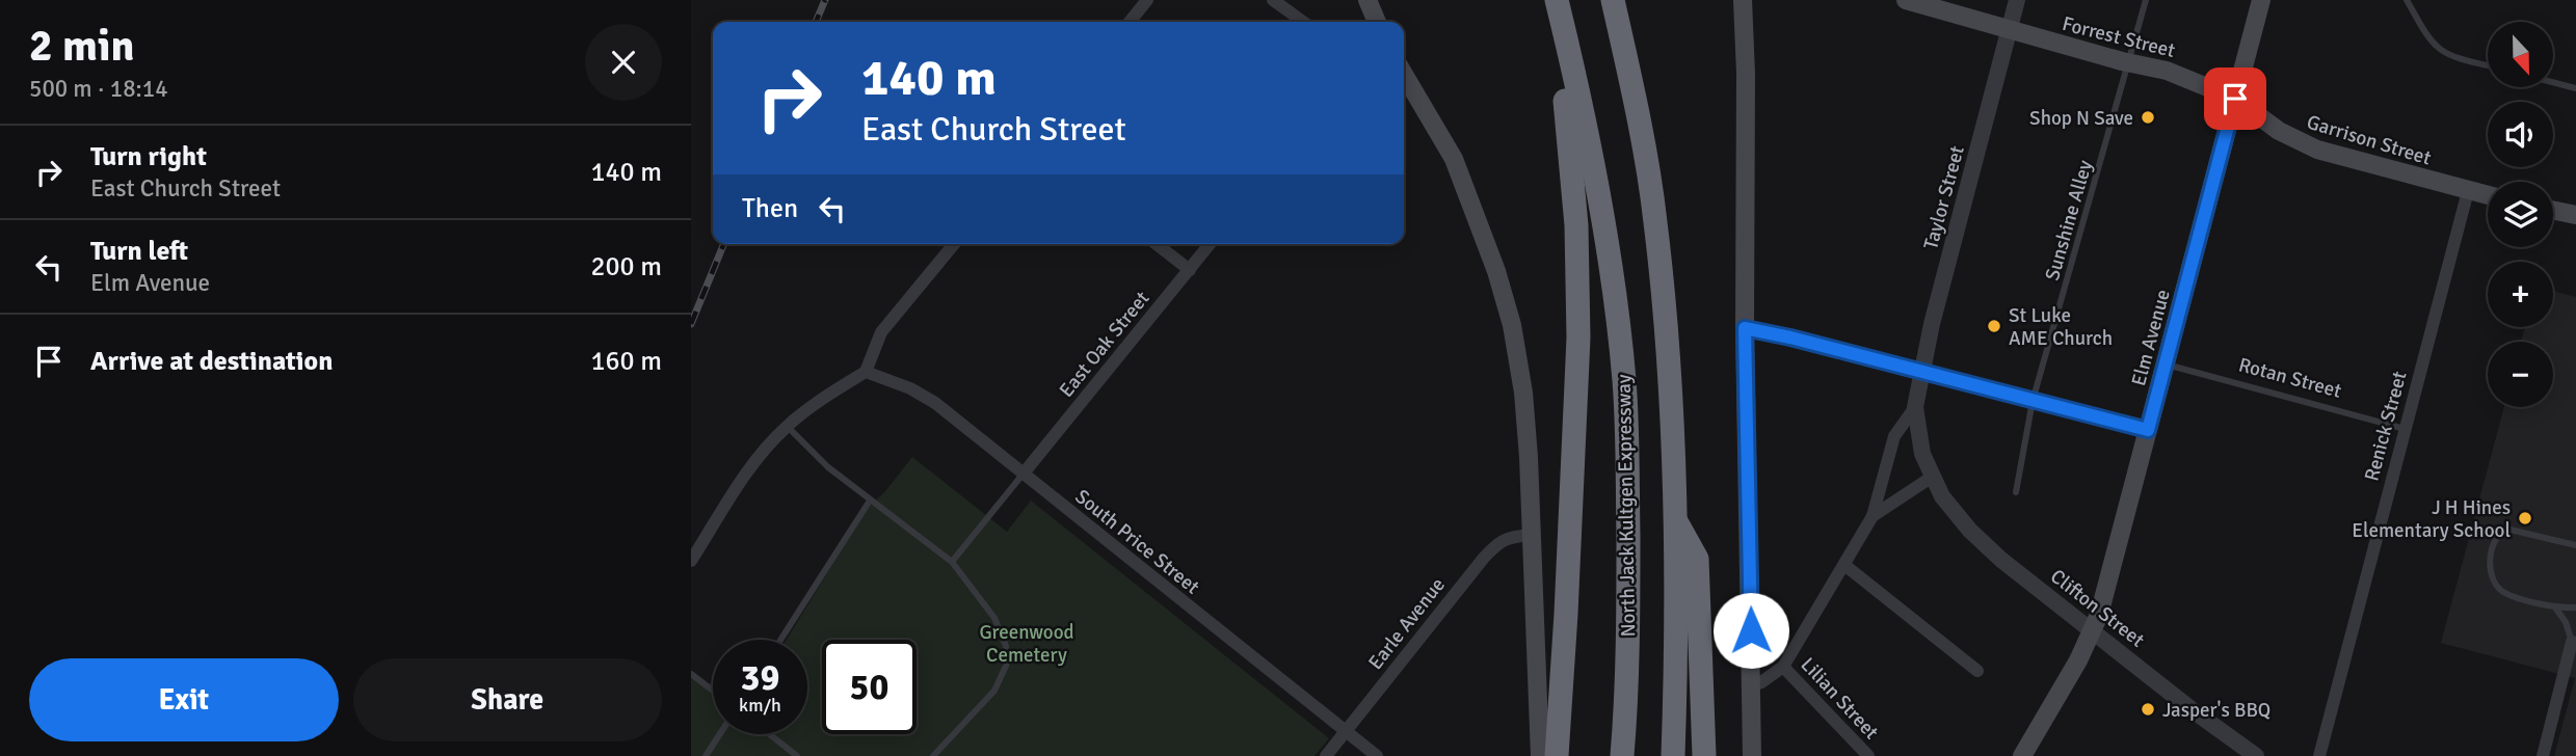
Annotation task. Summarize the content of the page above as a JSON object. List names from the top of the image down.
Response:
{
  "streets": {
    "highway": ["North Jack Kultgen Expressway"],
    "main road": ["Forrest Street", "Garrison Street", "Elm Avenue"],
    "street": [
      "Taylor Street",
      "East Oak Street",
      "Renick Street",
      "South Price Street",
      "Clifton Street",
      "Earle Avenue",
      "Lilian Street"
    ],
    "lane": ["Sunshine Alley", "Rotan Street"]
  },
  "crossings": [
    ["Forrest Street", "Garrison Street"],
    ["Forrest Street", "Taylor Street"],
    ["Forrest Street", "Sunshine Alley"],
    ["Forrest Street", "Elm Avenue"],
    ["Garrison Street", "Elm Avenue"],
    ["Garrison Street", "Renick Street"],
    ["Taylor Street", "Clifton Street"],
    ["Taylor Street", "Lilian Street"],
    ["Elm Avenue", "Rotan Street"],
    ["Elm Avenue", "Clifton Street"],
    ["East Oak Street", "South Price Street"],
    ["Rotan Street", "Renick Street"],
    ["South Price Street", "Earle Avenue"]
  ],
  "parks": ["Greenwood Cemetery"],
  "places": [
    "Shop N Save",
    "St Luke AME Church",
    "J H Hines Elementary School",
    "Jasper's BBQ"
  ],
  "north": "bottom",
  "page": {
    "heading": ["2 min", "500 m · 18:14"],
    "map_buttons": ["+", "−"],
    "turn": ["140 m", "East Church Street"],
    "list": [
      {
        "name": "Turn right",
        "note": "East Church Street",
        "value": "140 m"
      },
      {
        "name": "Turn left",
        "note": "Elm Avenue",
        "value": "200 m"
      },
      {
        "name": "Arrive at destination",
        "value": "160 m"
      }
    ],
    "then": "Then",
    "speed": "39 km/h",
    "limit": "50",
    "buttons": ["Exit", "Share"]
  }
}
